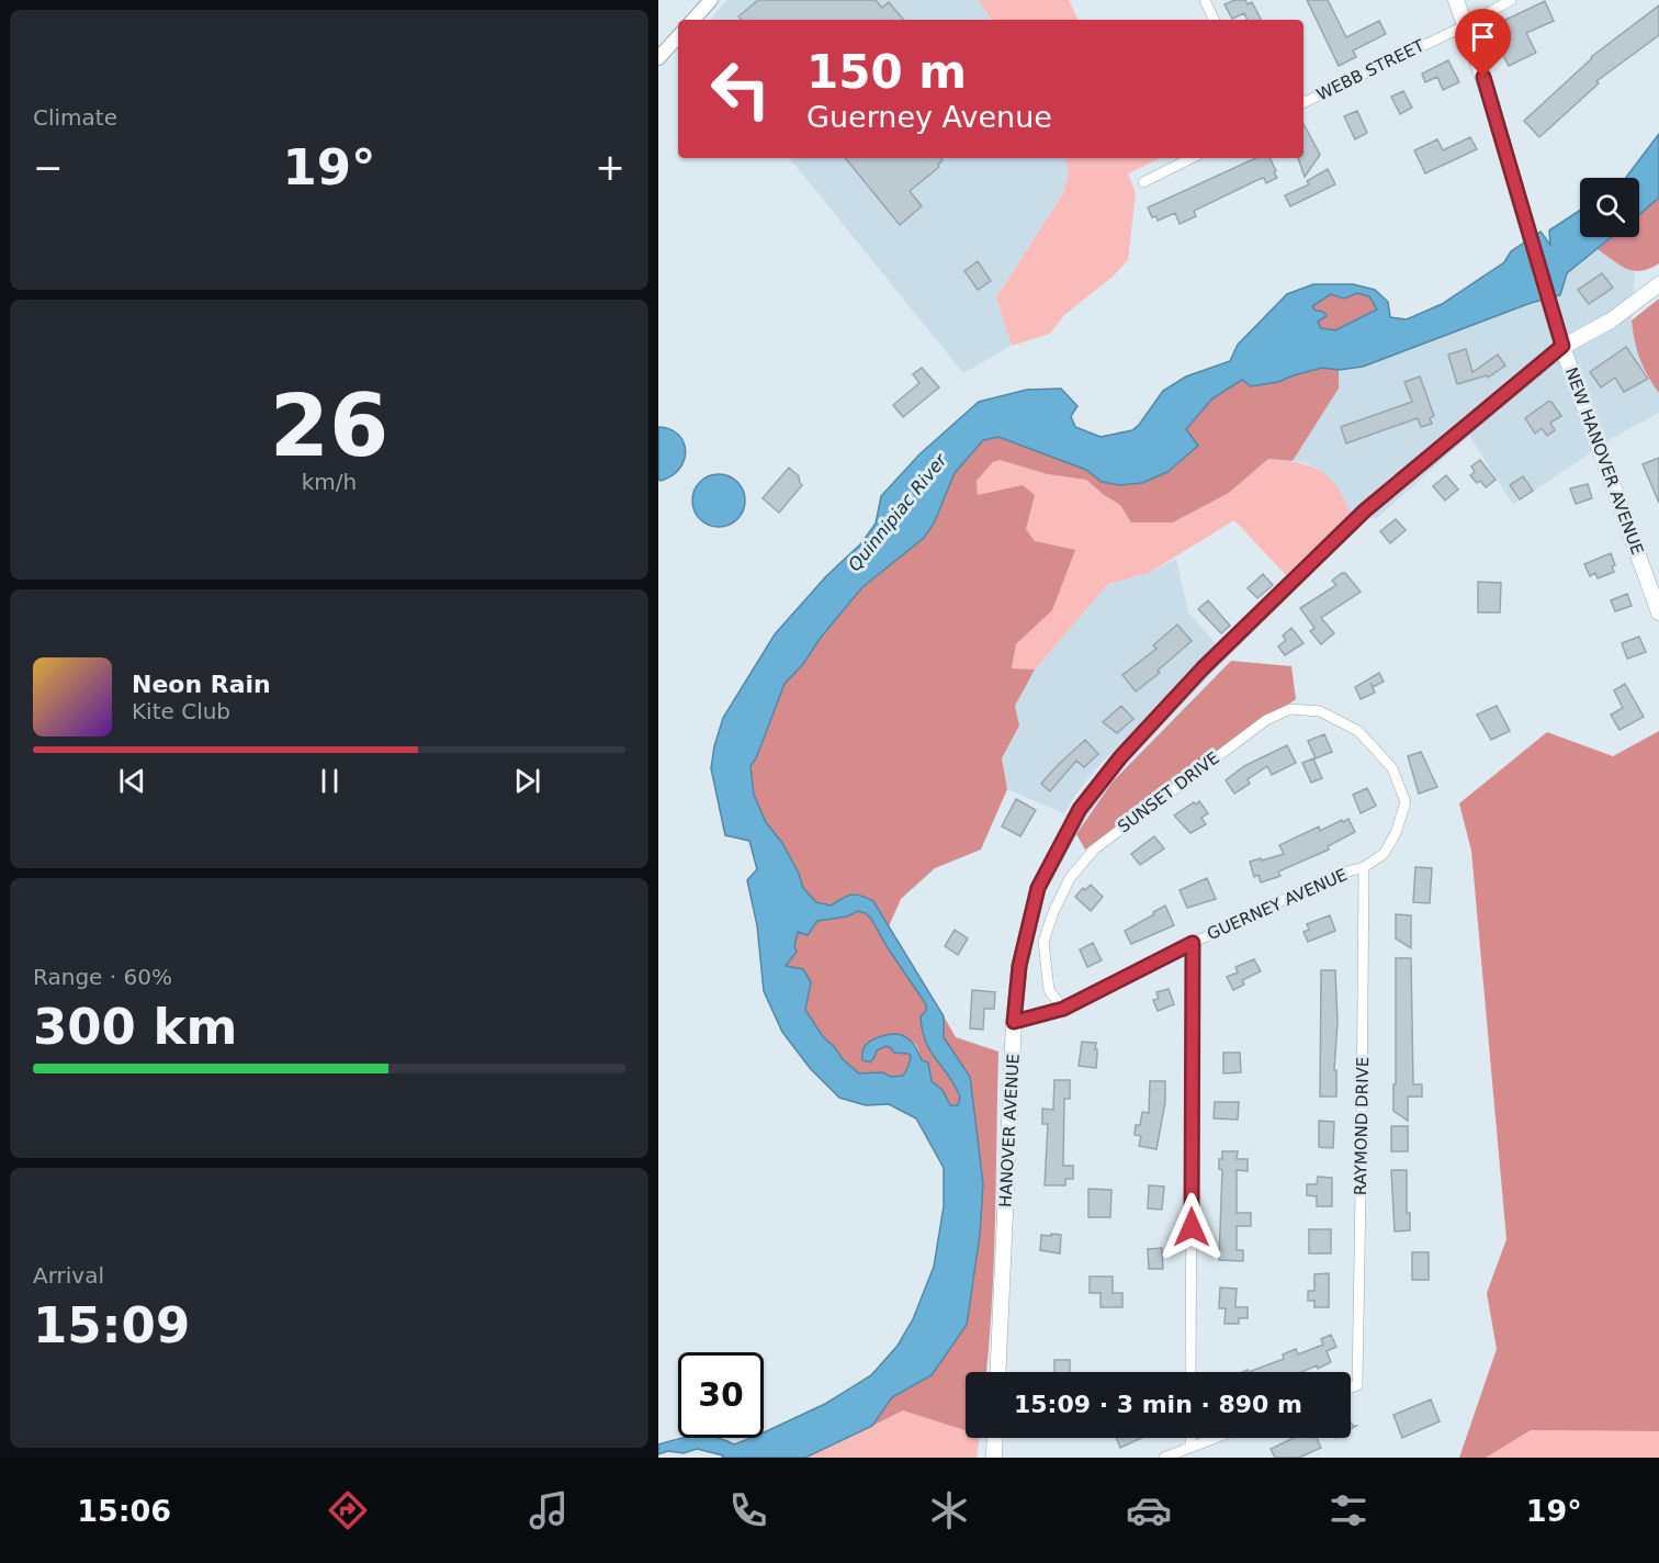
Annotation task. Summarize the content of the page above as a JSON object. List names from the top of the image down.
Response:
{
  "streets": {
    "main road": ["NEW HANOVER AVENUE", "HANOVER AVENUE"],
    "street": [
      "WEBB STREET",
      "SUNSET DRIVE",
      "GUERNEY AVENUE",
      "RAYMOND DRIVE"
    ]
  },
  "crossings": [
    ["WEBB STREET", "NEW HANOVER AVENUE"],
    ["NEW HANOVER AVENUE", "HANOVER AVENUE"],
    ["SUNSET DRIVE", "GUERNEY AVENUE"],
    ["GUERNEY AVENUE", "RAYMOND DRIVE"],
    ["GUERNEY AVENUE", "HANOVER AVENUE"]
  ],
  "water": ["Quinnipiac River"],
  "page": {
    "tile": [
      "Climate",
      ["26", "km/h"],
      ["Range · 60%", "300 km"],
      ["Arrival", "15:09"]
    ],
    "turn": ["150 m", "Guerney Avenue"],
    "heat": ["−", "19°", "+"],
    "song": ["Neon Rain", "Kite Club"],
    "limit": "30",
    "trip": "15:09 · 3 min · 890 m",
    "tabs": ["15:06", "19°"]
  }
}
